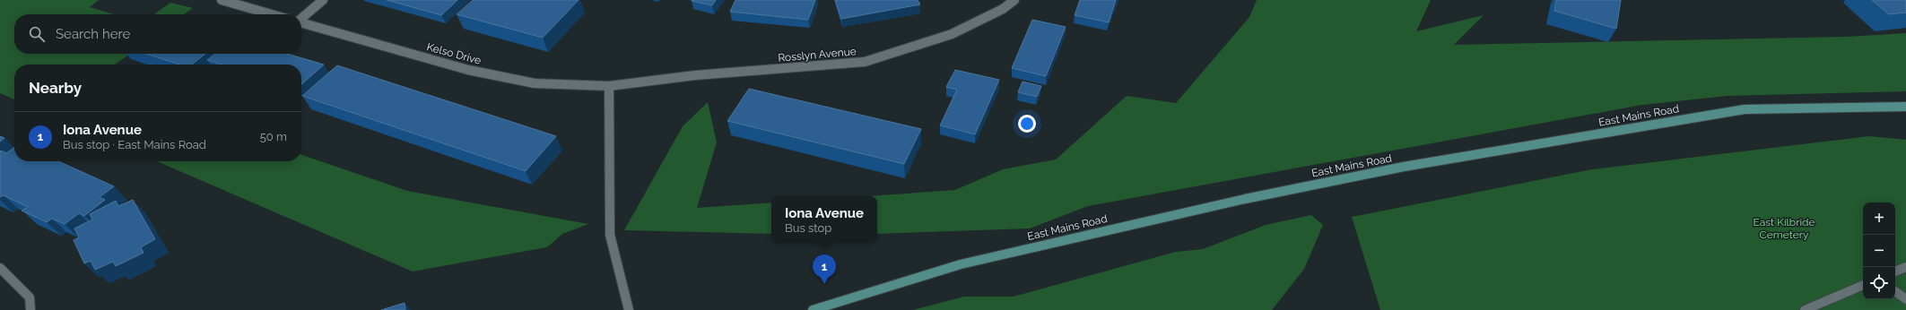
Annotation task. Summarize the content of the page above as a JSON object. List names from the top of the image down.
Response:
{
  "streets": {
    "main road": ["East Mains Road"],
    "street": ["Kelso Drive", "Rosslyn Avenue"]
  },
  "crossings": [
    ["Kelso Drive", "Rosslyn Avenue"]
  ],
  "parks": ["East Kilbride Cemetery"],
  "page": {
    "search": "Search here",
    "heading": "Nearby",
    "list": [
      {
        "mark": "1",
        "name": "Iona Avenue",
        "note": "Bus stop · East Mains Road",
        "value": "50 m"
      }
    ],
    "popup": ["Iona Avenue", "Bus stop"],
    "map_buttons": ["+", "−"],
    "pins": "1"
  }
}
